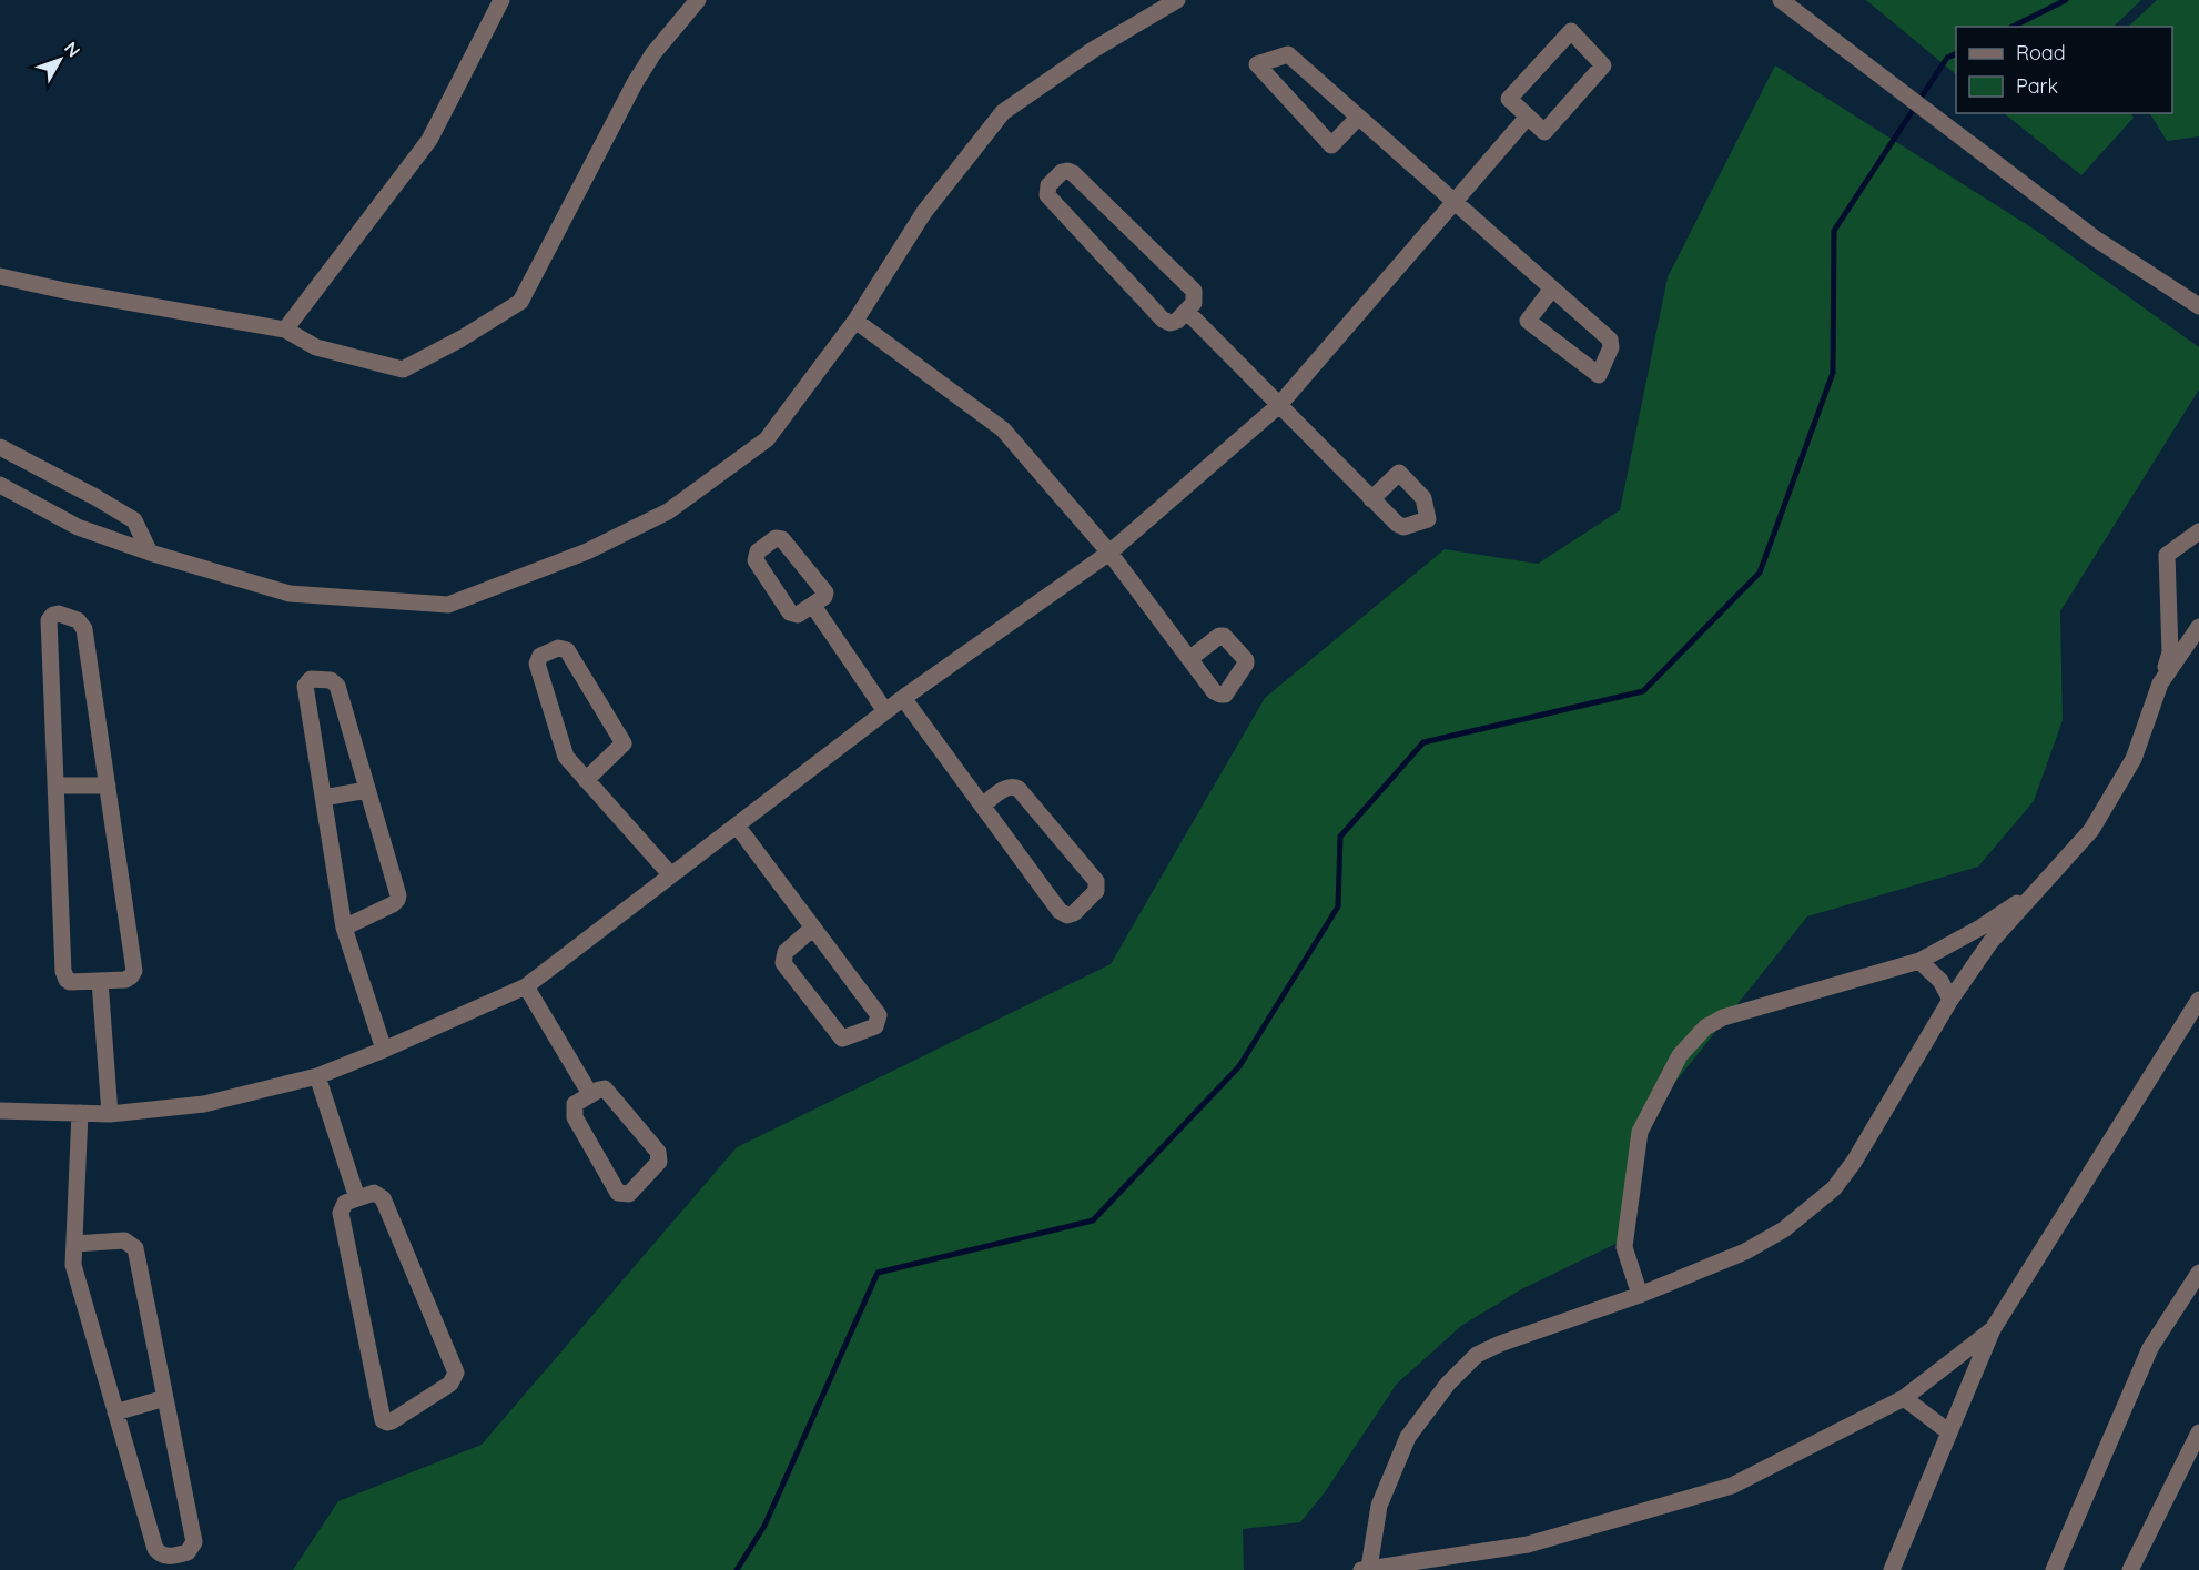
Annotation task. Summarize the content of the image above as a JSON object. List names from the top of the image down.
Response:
{
  "legend": ["Road", "Park"],
  "north": "top right"
}
